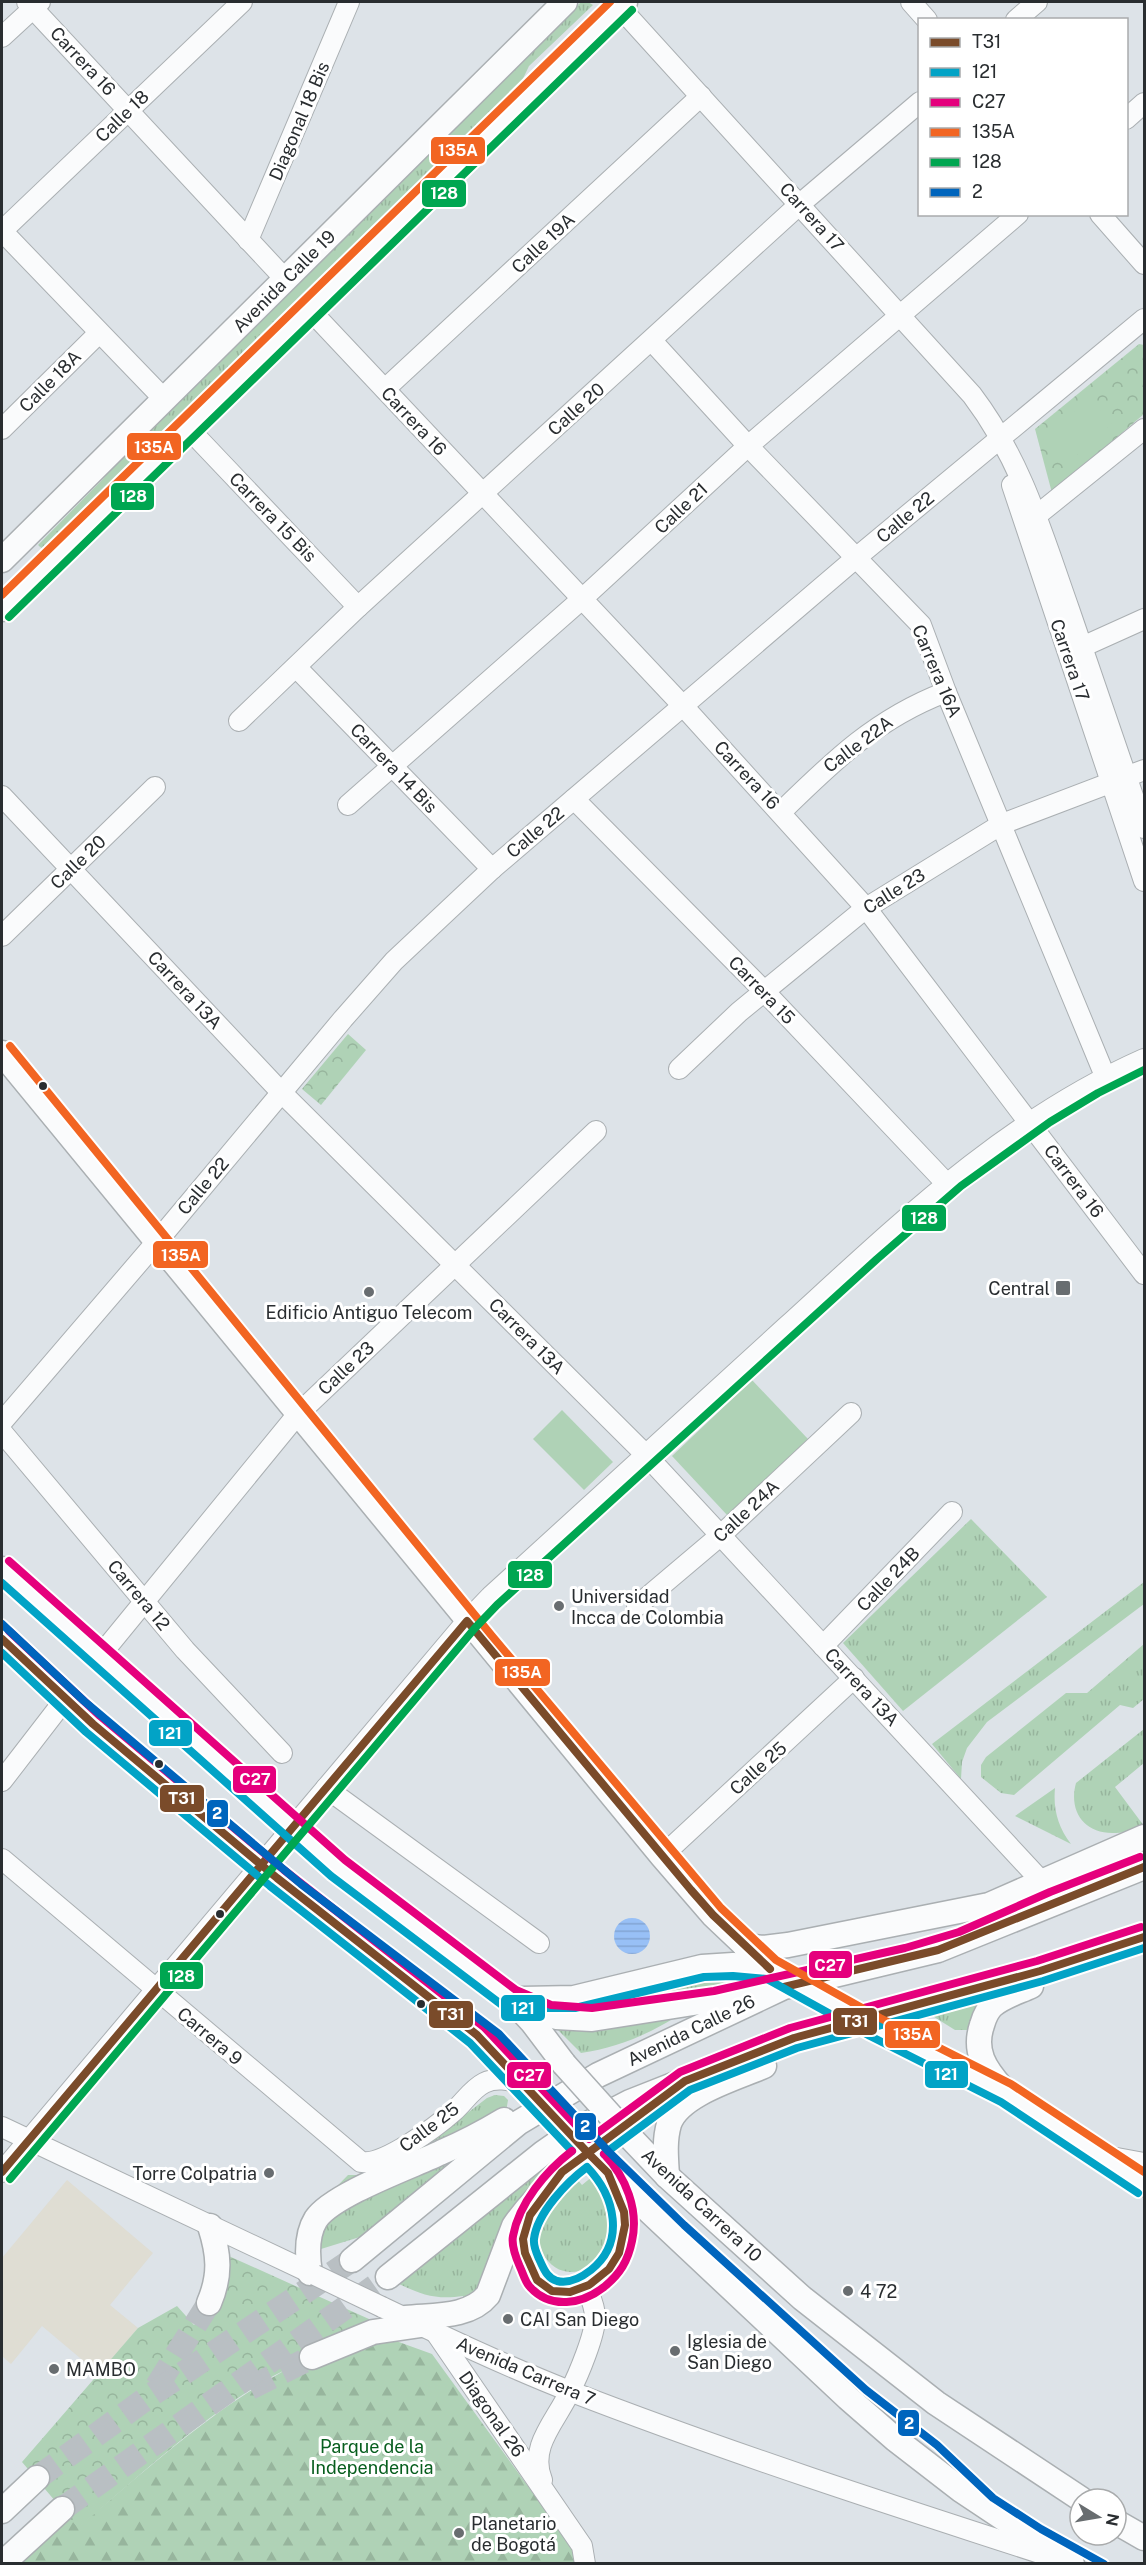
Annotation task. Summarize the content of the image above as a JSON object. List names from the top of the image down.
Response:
{
  "streets": {
    "main road": ["Avenida Calle 19", "Avenida Calle 26", "Avenida Carrera 10"],
    "street": [
      "Carrera 16",
      "Calle 18",
      "Diagonal 18 Bis",
      "Carrera 17",
      "Calle 19A",
      "Calle 18A",
      "Calle 20",
      "Calle 21",
      "Carrera 15 Bis",
      "Calle 22",
      "Carrera 16A",
      "Calle 22A",
      "Carrera 14 Bis",
      "Calle 23",
      "Carrera 13A",
      "Carrera 15",
      "Calle 24A",
      "Calle 24B",
      "Carrera 12",
      "Calle 25",
      "Carrera 9",
      "Avenida Carrera 7",
      "Diagonal 26"
    ]
  },
  "crossings": [
    ["Carrera 16", "Calle 18"],
    ["Carrera 16", "Diagonal 18 Bis"],
    ["Carrera 16", "Calle 19A"],
    ["Carrera 16", "Avenida Calle 19"],
    ["Carrera 16", "Calle 20"],
    ["Carrera 16", "Calle 21"],
    ["Carrera 16", "Calle 22"],
    ["Carrera 16", "Calle 22A"],
    ["Carrera 16", "Calle 23"],
    ["Carrera 17", "Calle 19A"],
    ["Carrera 17", "Avenida Calle 19"],
    ["Carrera 17", "Calle 20"],
    ["Carrera 17", "Calle 21"],
    ["Carrera 17", "Calle 22"],
    ["Carrera 17", "Calle 23"],
    ["Avenida Calle 19", "Carrera 15 Bis"],
    ["Calle 20", "Carrera 15 Bis"],
    ["Calle 20", "Carrera 16A"],
    ["Calle 20", "Carrera 14 Bis"],
    ["Calle 20", "Carrera 13A"],
    ["Calle 21", "Carrera 16A"],
    ["Calle 21", "Carrera 14 Bis"],
    ["Calle 22", "Carrera 16A"],
    ["Calle 22", "Carrera 14 Bis"],
    ["Calle 22", "Carrera 13A"],
    ["Calle 22", "Carrera 15"],
    ["Carrera 16A", "Calle 22A"],
    ["Carrera 16A", "Calle 23"],
    ["Calle 23", "Carrera 13A"],
    ["Calle 23", "Carrera 15"],
    ["Calle 23", "Carrera 12"],
    ["Calle 23", "Avenida Carrera 10"],
    ["Carrera 13A", "Calle 24A"],
    ["Carrera 13A", "Calle 24B"],
    ["Carrera 13A", "Calle 25"],
    ["Carrera 13A", "Avenida Calle 26"],
    ["Calle 25", "Carrera 9"],
    ["Avenida Carrera 7", "Diagonal 26"]
  ],
  "parks": ["Parque de la Independencia"],
  "places": {
    "transit": ["Central"],
    "other": [
      "Edificio Antiguo Telecom",
      "Universidad Incca de Colombia",
      "Torre Colpatria",
      "4 72",
      "CAI San Diego",
      "Iglesia de San Diego",
      "MAMBO",
      "Planetario de Bogotá"
    ]
  },
  "lines": [
    "transit line 135A",
    "transit line 128",
    "transit line C27",
    "transit line 121",
    "transit line T31",
    "transit line 2"
  ],
  "legend": [
    "T31",
    "121",
    "C27",
    "135A",
    "128",
    "2"
  ],
  "north": "right"
}
